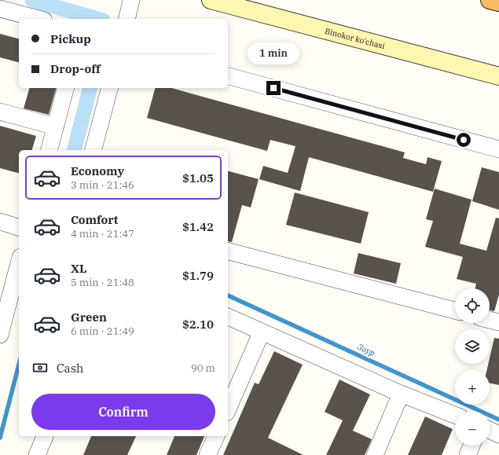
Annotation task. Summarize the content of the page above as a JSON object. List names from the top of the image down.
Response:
{
  "streets": {
    "main road": ["Binokor ko'chasi"]
  },
  "water": ["Зоур"],
  "page": {
    "banner": ["Pickup", "Drop-off"],
    "bubble": "1 min",
    "list": [
      {
        "name": "Economy",
        "note": "3 min · 21:46",
        "value": "$1.05"
      },
      {
        "name": "Comfort",
        "note": "4 min · 21:47",
        "value": "$1.42"
      },
      {
        "name": "XL",
        "note": "5 min · 21:48",
        "value": "$1.79"
      },
      {
        "name": "Green",
        "note": "6 min · 21:49",
        "value": "$2.10"
      }
    ],
    "map_buttons": ["+", "−"],
    "pay": ["Cash", "90 m"],
    "buttons": "Confirm"
  }
}
